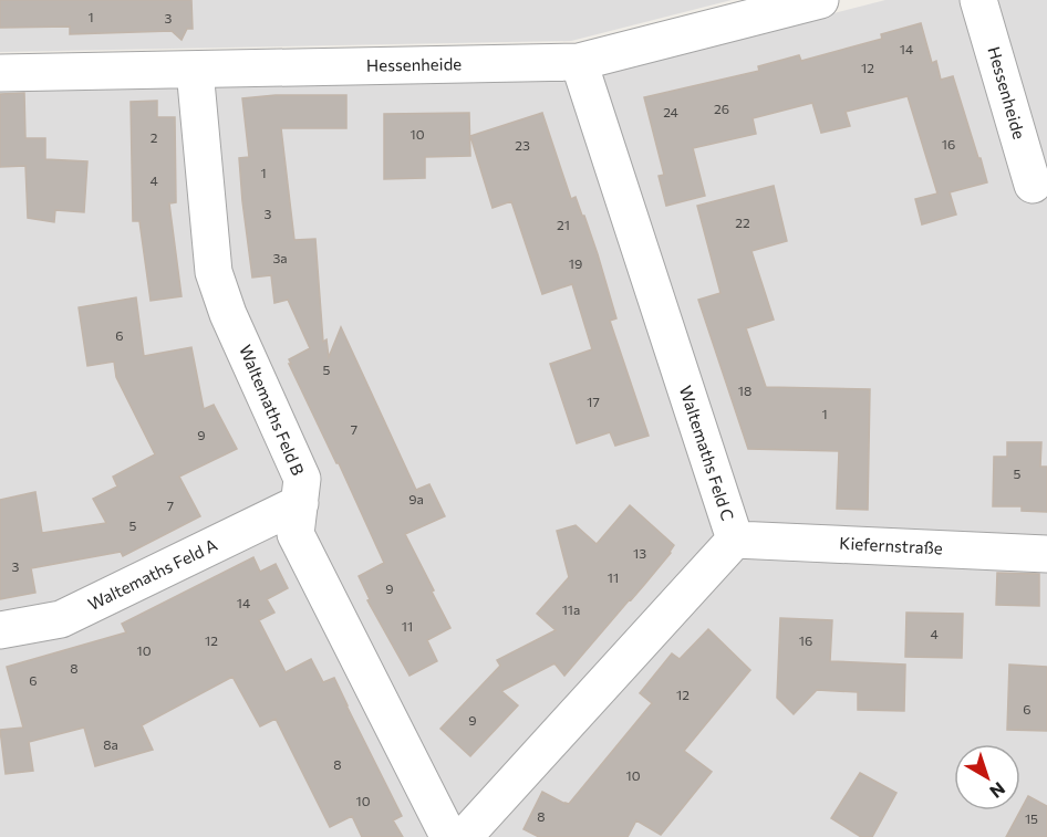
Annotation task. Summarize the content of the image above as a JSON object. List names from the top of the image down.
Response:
{
  "streets": {
    "street": [
      "Hessenheide",
      "Waltemaths Feld B",
      "Waltemaths Feld C",
      "Kiefernstraße",
      "Waltemaths Feld A"
    ]
  },
  "crossings": [
    ["Hessenheide", "Waltemaths Feld B"],
    ["Hessenheide", "Waltemaths Feld C"],
    ["Waltemaths Feld B", "Waltemaths Feld A"],
    ["Waltemaths Feld C", "Kiefernstraße"]
  ],
  "house_numbers": [
    "1",
    "3",
    "14",
    "12",
    "26",
    "24",
    "10",
    "2",
    "16",
    "23",
    "1",
    "4",
    "3",
    "22",
    "21",
    "3a",
    "19",
    "6",
    "5",
    "18",
    "17",
    "1",
    "7",
    "9",
    "5",
    "9a",
    "7",
    "5",
    "13",
    "3",
    "11",
    "9",
    "14",
    "11a",
    "11",
    "4",
    "12",
    "16",
    "10",
    "8",
    "6",
    "12",
    "6",
    "9",
    "8a",
    "8",
    "10",
    "10",
    "8",
    "15"
  ],
  "north": "bottom right"
}
